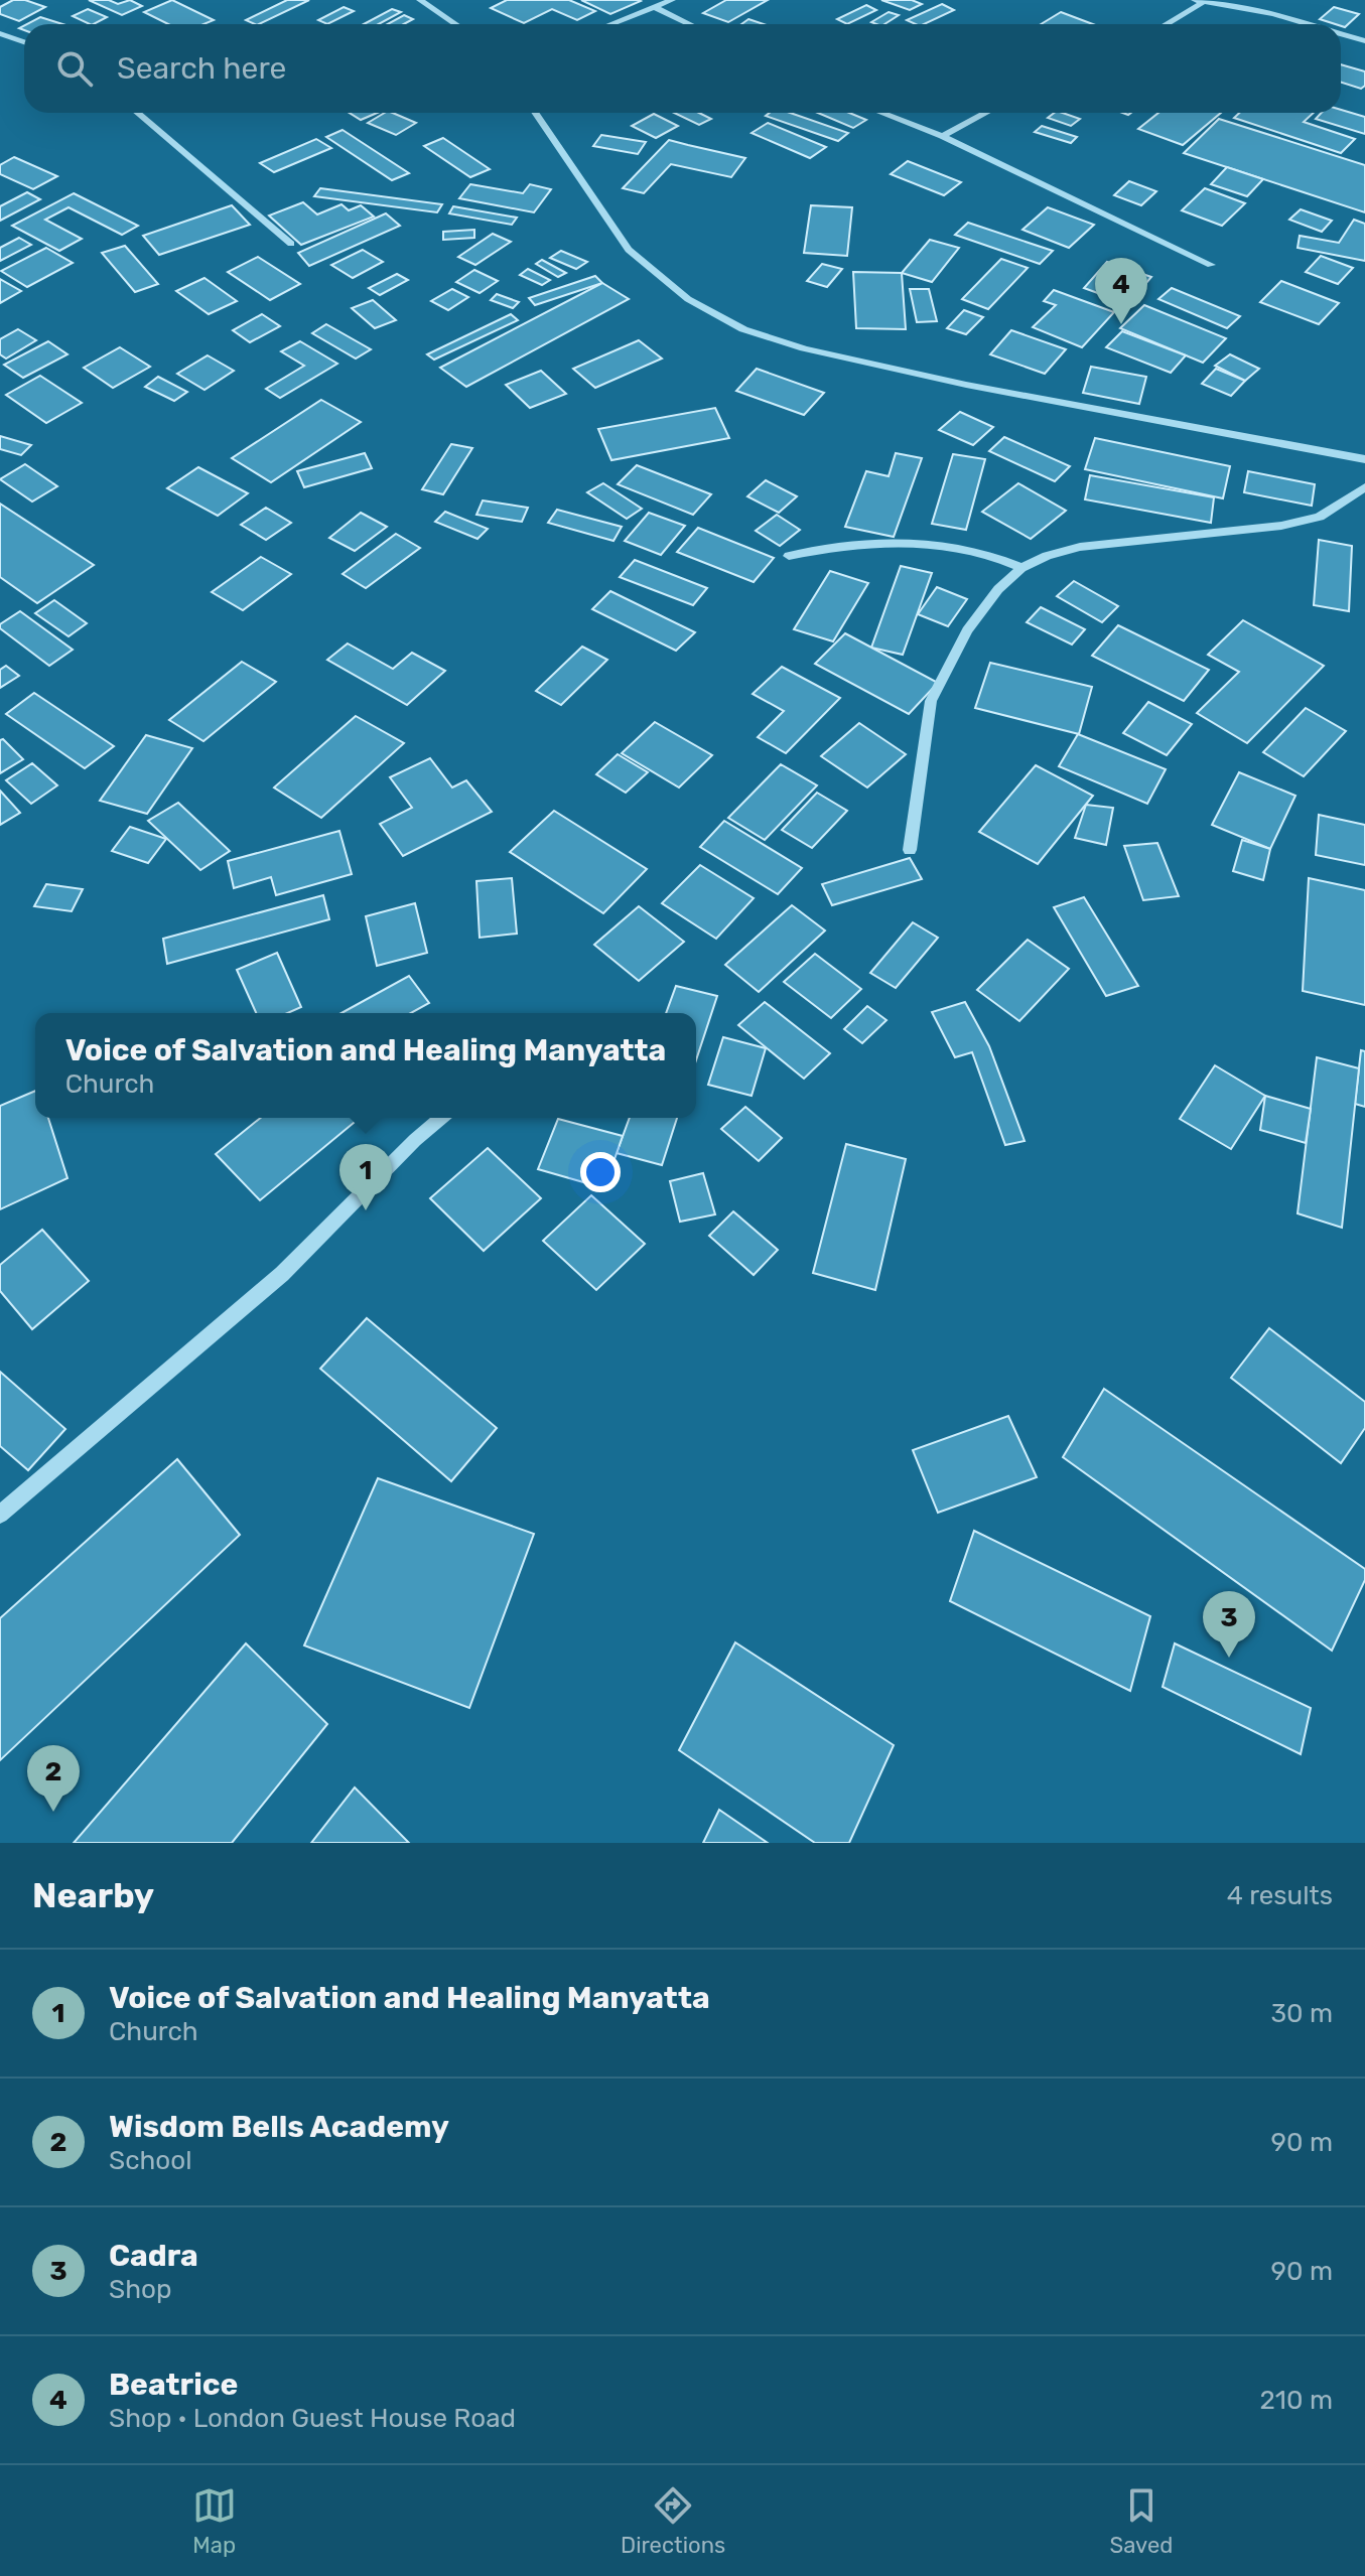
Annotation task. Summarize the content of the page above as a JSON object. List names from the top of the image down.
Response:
{
  "page": {
    "search": "Search here",
    "pins": [
      "4",
      "1",
      "3",
      "2"
    ],
    "popup": ["Voice of Salvation and Healing Manyatta", "Church"],
    "heading": ["Nearby", "4 results"],
    "list": [
      {
        "mark": "1",
        "name": "Voice of Salvation and Healing Manyatta",
        "note": "Church",
        "value": "30 m"
      },
      {
        "mark": "2",
        "name": "Wisdom Bells Academy",
        "note": "School",
        "value": "90 m"
      },
      {
        "mark": "3",
        "name": "Cadra",
        "note": "Shop",
        "value": "90 m"
      },
      {
        "mark": "4",
        "name": "Beatrice",
        "note": "Shop · London Guest House Road",
        "value": "210 m"
      }
    ],
    "nav": ["Map", "Directions", "Saved"]
  }
}
